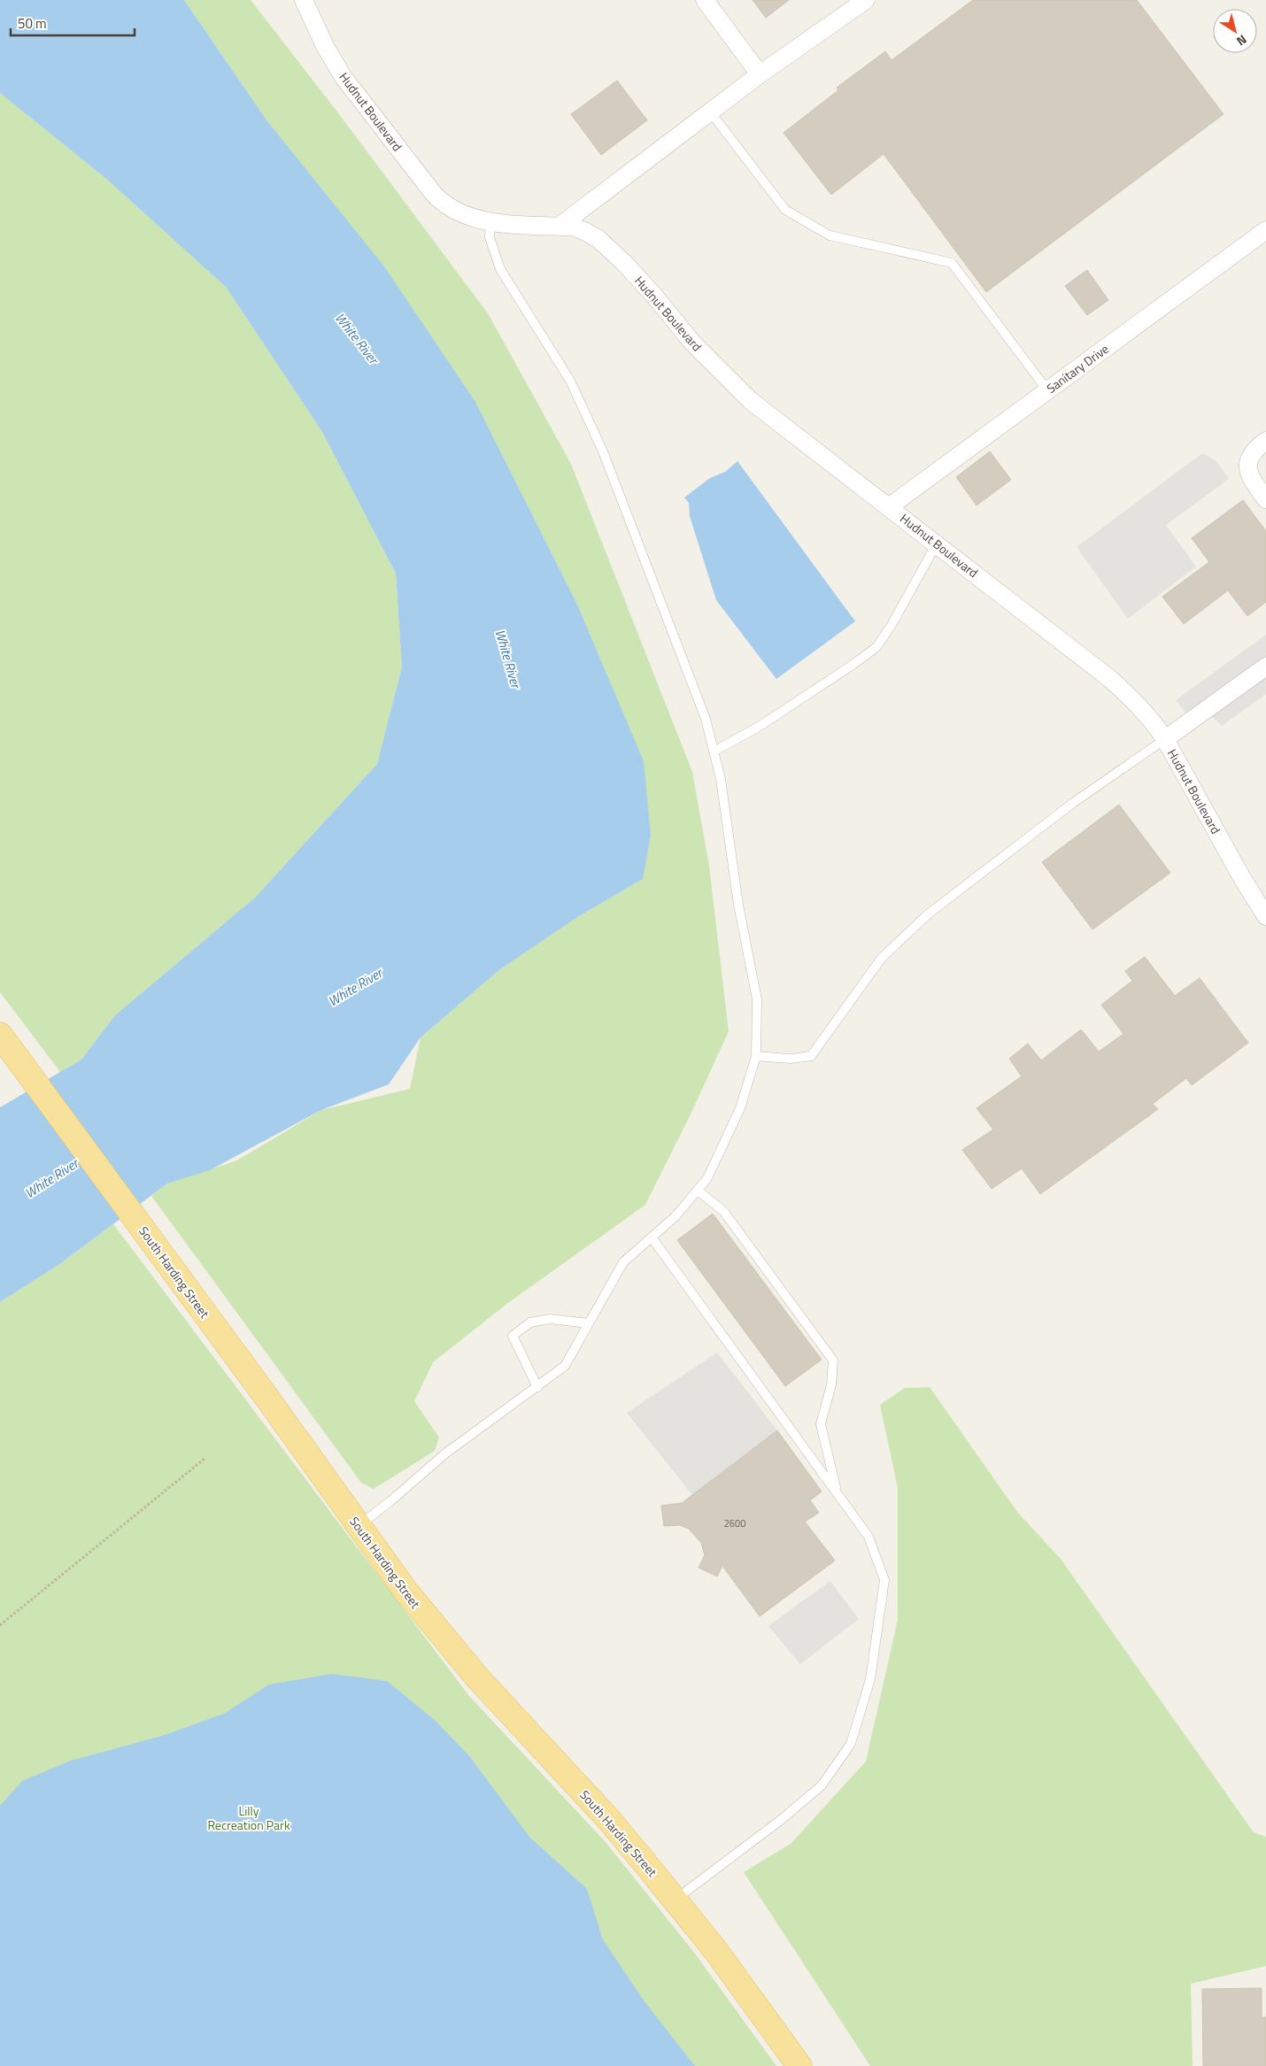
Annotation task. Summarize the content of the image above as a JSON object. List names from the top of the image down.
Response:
{
  "streets": {
    "main road": ["South Harding Street"],
    "street": ["Hudnut Boulevard", "Sanitary Drive"]
  },
  "crossings": [
    ["Hudnut Boulevard", "Sanitary Drive"]
  ],
  "water": ["White River"],
  "parks": ["Lilly Recreation Park"],
  "house_numbers": ["2600"],
  "scale_bar": "50 m",
  "north": "bottom right"
}
